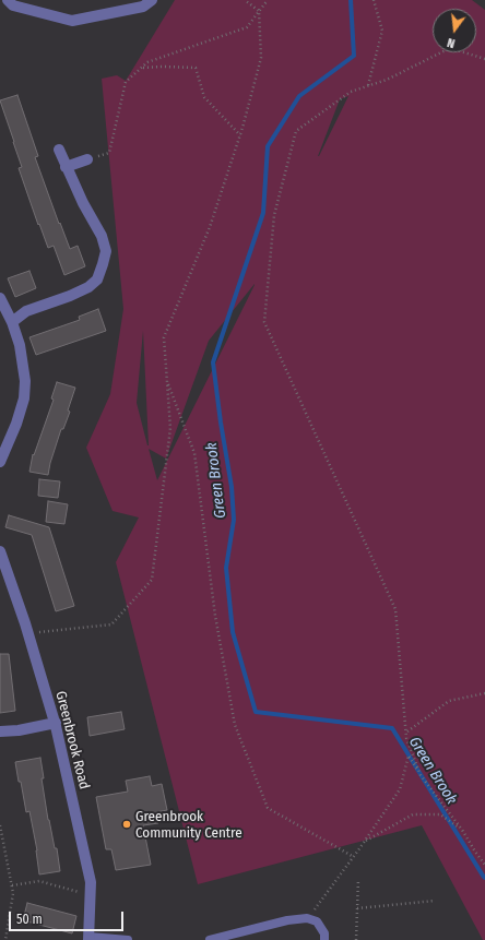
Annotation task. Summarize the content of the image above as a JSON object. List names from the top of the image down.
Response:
{
  "streets": {
    "street": ["Greenbrook Road"]
  },
  "water": ["Green Brook"],
  "places": ["Greenbrook Community Centre"],
  "scale_bar": "50 m",
  "north": "bottom"
}
